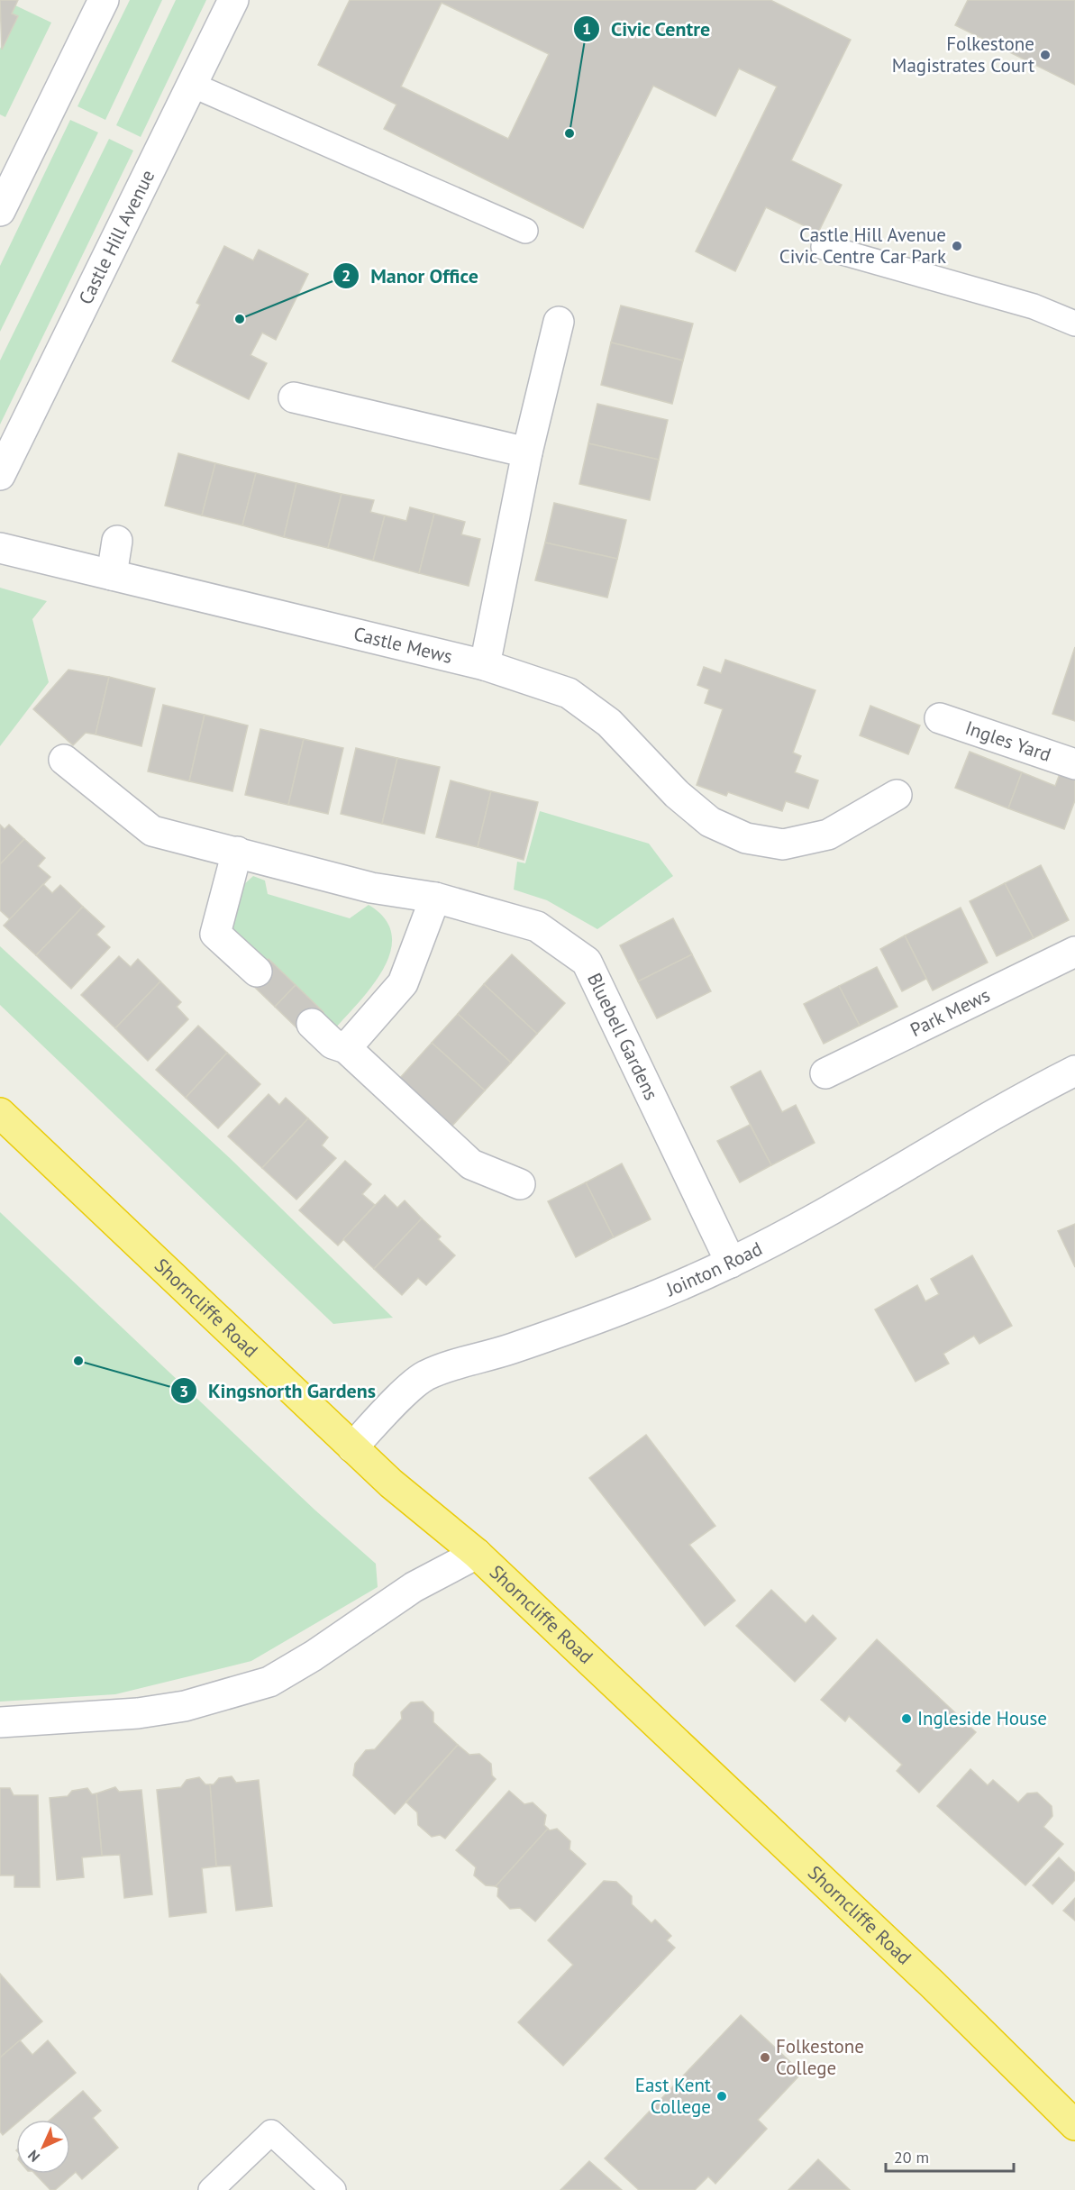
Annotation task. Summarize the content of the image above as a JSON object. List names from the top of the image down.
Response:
{
  "streets": {
    "highway": ["Shorncliffe Road"],
    "street": [
      "Castle Hill Avenue",
      "Castle Mews",
      "Ingles Yard",
      "Park Mews",
      "Bluebell Gardens",
      "Jointon Road"
    ]
  },
  "crossings": [
    ["Bluebell Gardens", "Jointon Road"],
    ["Jointon Road", "Shorncliffe Road"]
  ],
  "places": [
    "Folkestone Magistrates Court",
    "Civic Centre",
    "Castle Hill Avenue Civic Centre Car Park",
    "Manor Office",
    "Kingsnorth Gardens",
    "Ingleside House",
    "Folkestone College",
    "East Kent College"
  ],
  "scale_bar": "20 m",
  "north": "bottom left"
}
